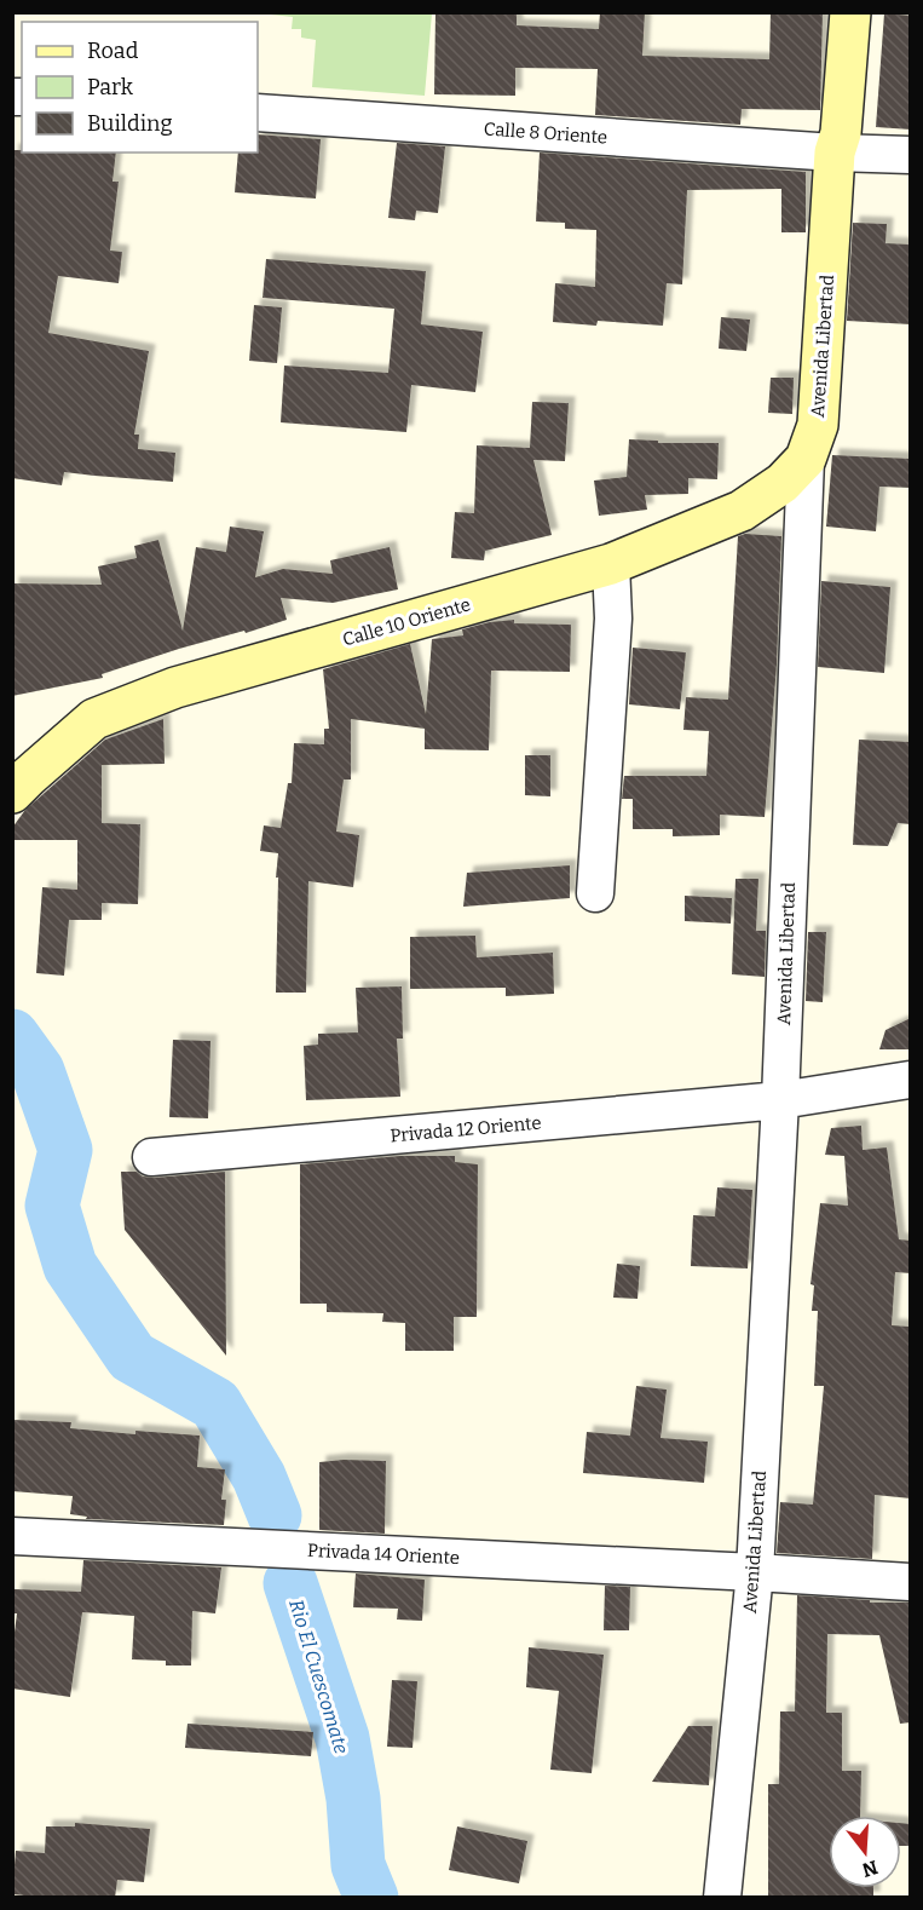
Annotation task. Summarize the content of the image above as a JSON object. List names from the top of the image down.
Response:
{
  "streets": {
    "main road": ["Avenida Libertad", "Calle 10 Oriente"],
    "street": ["Calle 8 Oriente", "Privada 12 Oriente", "Privada 14 Oriente"]
  },
  "crossings": [
    ["Calle 8 Oriente", "Avenida Libertad"],
    ["Avenida Libertad", "Calle 10 Oriente"],
    ["Avenida Libertad", "Privada 12 Oriente"],
    ["Avenida Libertad", "Privada 14 Oriente"]
  ],
  "water": ["Rio El Cuescomate"],
  "legend": ["Road", "Park", "Building"],
  "north": "bottom"
}
